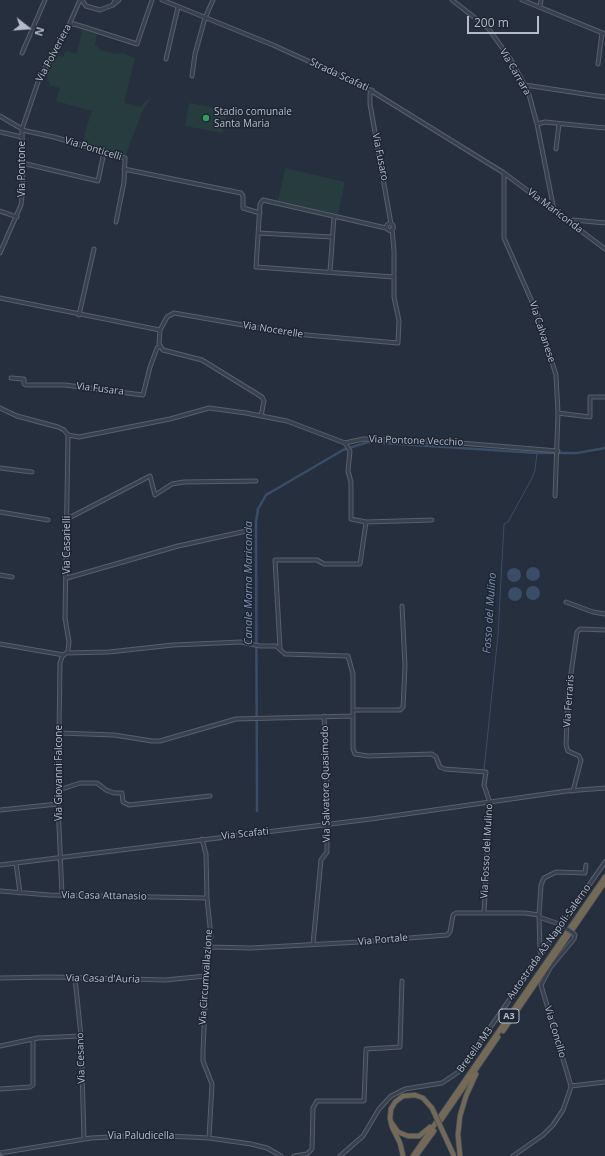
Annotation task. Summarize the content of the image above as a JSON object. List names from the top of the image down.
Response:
{
  "streets": {
    "highway": ["Autostrada A3 Napoli-Salerno", "A3"],
    "street": [
      "Via Polveriera",
      "Via Carrara",
      "Strada Scafati",
      "Via Ponticelli",
      "Via Fusaro",
      "Via Pontone",
      "Via Mariconda",
      "Via Nocerelle",
      "Via Calvanese",
      "Via Fusara",
      "Via Pontone Vecchio",
      "Via Casarielli",
      "Via Ferraris",
      "Via Giovanni Falcone",
      "Via Salvatore Quasimodo",
      "Via Scafati",
      "Via Fosso del Mulino",
      "Via Casa Attanasio",
      "Via Portale",
      "Via Circumvallazione",
      "Via Casa d'Auria",
      "Via Concilio",
      "Bretella M3",
      "Via Cesano",
      "Via Paludicella"
    ]
  },
  "crossings": [
    ["Via Polveriera", "Via Ponticelli"],
    ["Via Polveriera", "Via Pontone"],
    ["Via Carrara", "Via Mariconda"],
    ["Strada Scafati", "Via Fusaro"],
    ["Strada Scafati", "Via Mariconda"],
    ["Strada Scafati", "Via Calvanese"],
    ["Via Ponticelli", "Via Pontone"],
    ["Via Fusaro", "Via Nocerelle"],
    ["Via Mariconda", "Via Calvanese"],
    ["Via Calvanese", "Via Pontone Vecchio"],
    ["Via Casarielli", "Via Giovanni Falcone"],
    ["Via Ferraris", "Via Scafati"],
    ["Via Giovanni Falcone", "Via Scafati"],
    ["Via Giovanni Falcone", "Via Casa Attanasio"],
    ["Via Salvatore Quasimodo", "Via Scafati"],
    ["Via Salvatore Quasimodo", "Via Portale"],
    ["Via Scafati", "Via Fosso del Mulino"],
    ["Via Scafati", "Via Circumvallazione"],
    ["Via Fosso del Mulino", "Via Portale"],
    ["Via Casa Attanasio", "Via Circumvallazione"],
    ["Via Portale", "Via Circumvallazione"],
    ["Via Portale", "Via Concilio"],
    ["Autostrada A3 Napoli-Salerno", "A3"],
    ["Via Circumvallazione", "Via Casa d'Auria"],
    ["Via Circumvallazione", "Via Paludicella"],
    ["Via Casa d'Auria", "Via Cesano"],
    ["Via Cesano", "Via Paludicella"]
  ],
  "water": ["Canale Marna Mariconda", "Fosso del Mulino"],
  "places": ["Stadio comunale Santa Maria"],
  "scale_bar": "200 m",
  "north": "right"
}
